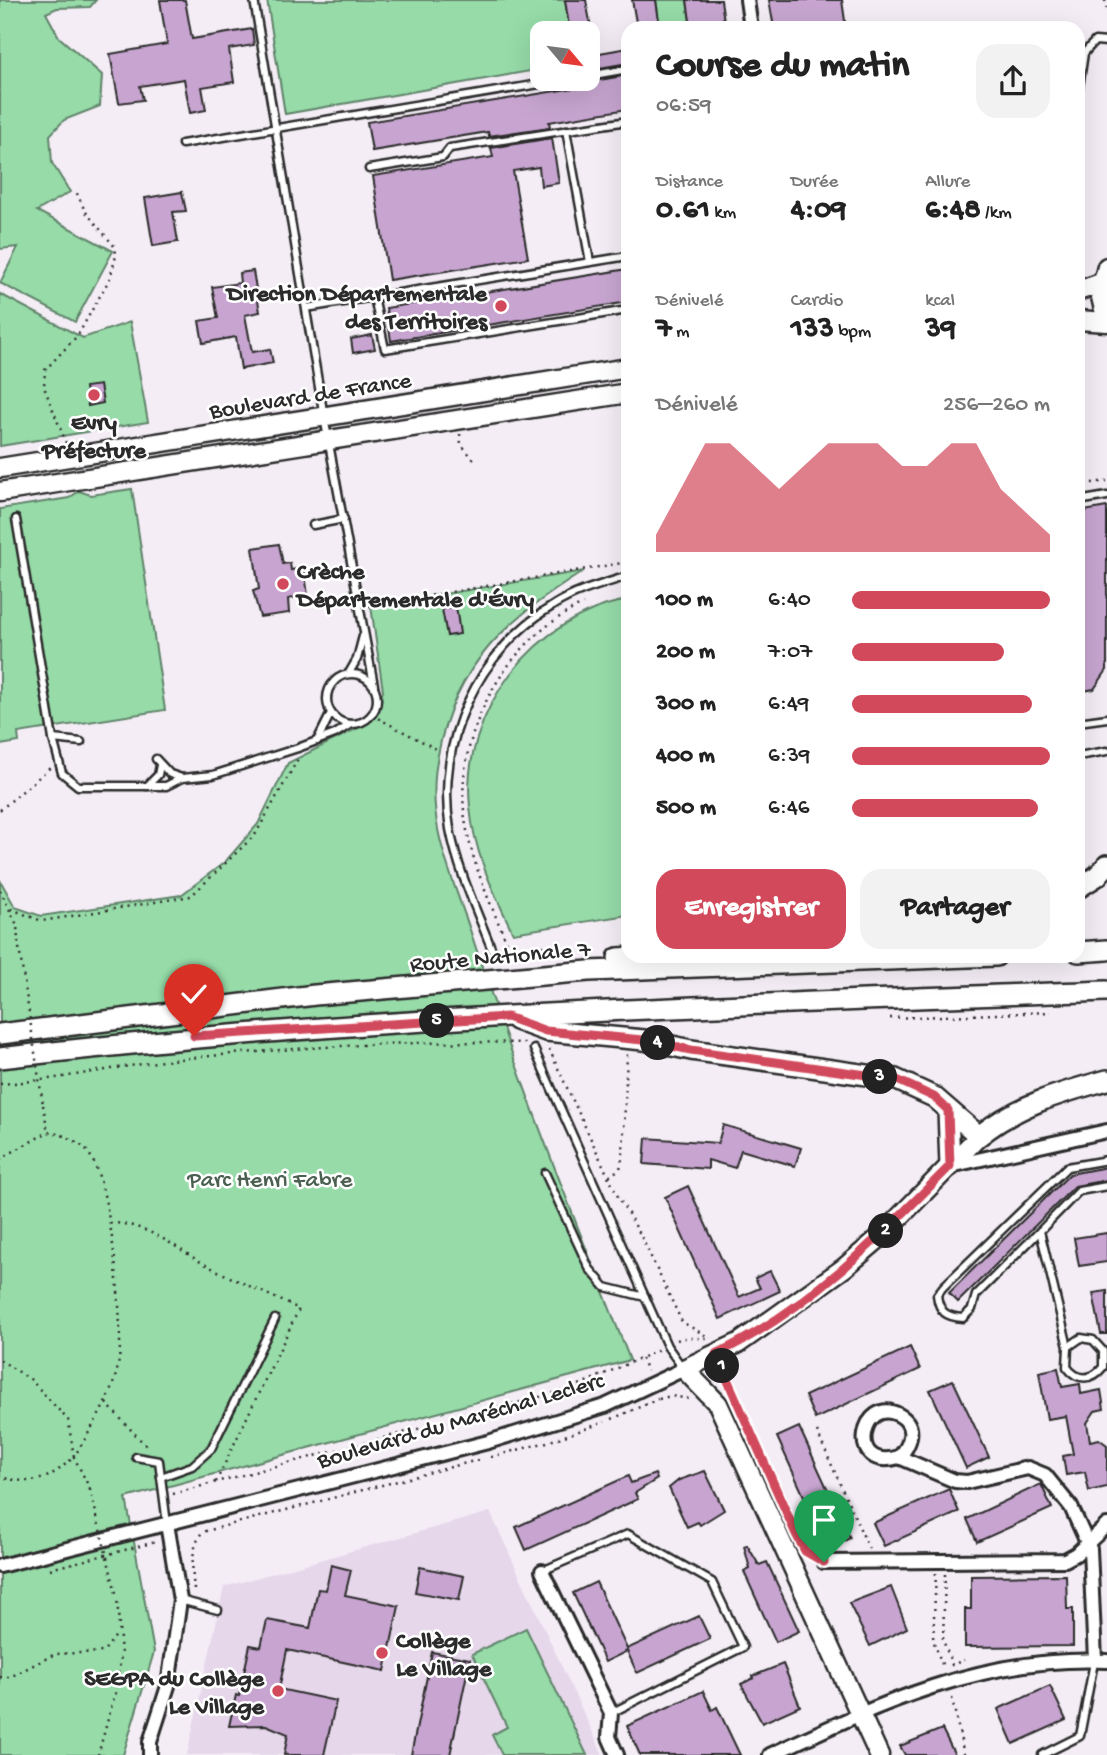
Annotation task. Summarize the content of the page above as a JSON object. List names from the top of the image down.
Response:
{
  "streets": {
    "main road": ["Boulevard de France", "Route Nationale 7", "Boulevard du Maréchal Leclerc"]
  },
  "parks": ["Parc Henri Fabre"],
  "places": [
    "Direction Départementale des Territoires",
    "Evry Préfecture",
    "Crèche Départementale d'Évry",
    "Collège Le Village",
    "SEGPA du Collège Le Village"
  ],
  "north": "bottom right",
  "page": {
    "heading": ["Course du matin", "06:59"],
    "stats": [
      ["Distance", "0.61 km"],
      ["Durée", "4:09"],
      ["Allure", "6:48 /km"],
      ["Dénivelé", "7 m"],
      ["Cardio", "133 bpm"],
      ["kcal", "39"]
    ],
    "chart": ["Dénivelé", "256–260 m"],
    "list": [
      {
        "name": "100 m",
        "note": "6:40"
      },
      {
        "name": "200 m",
        "note": "7:07"
      },
      {
        "name": "300 m",
        "note": "6:49"
      },
      {
        "name": "400 m",
        "note": "6:39"
      },
      {
        "name": "500 m",
        "note": "6:46"
      }
    ],
    "buttons": ["Enregistrer", "Partager"],
    "pins": [
      "5",
      "4",
      "3",
      "2",
      "1"
    ]
  }
}
